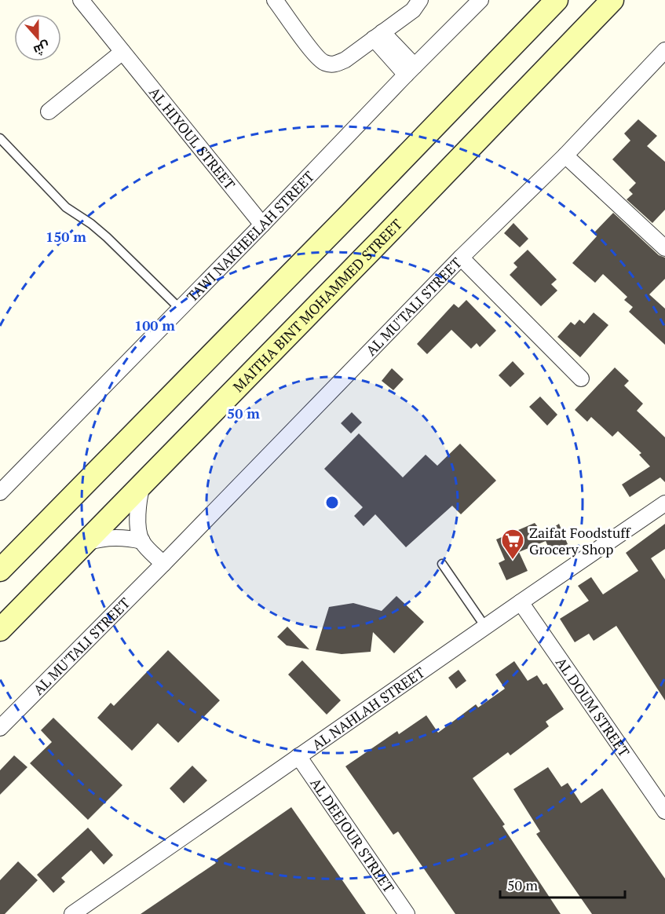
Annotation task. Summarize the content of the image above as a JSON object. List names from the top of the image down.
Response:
{
  "streets": {
    "main road": ["MAITHA BINT MOHAMMED STREET"],
    "street": [
      "AL HIYOUL STREET",
      "TAWI NAKHEELAH STREET",
      "AL MU'TALI STREET",
      "AL DOUM STREET",
      "AL NAHLAH STREET",
      "AL DEEJOUR STREET"
    ]
  },
  "crossings": [
    ["AL HIYOUL STREET", "TAWI NAKHEELAH STREET"],
    ["AL DOUM STREET", "AL NAHLAH STREET"],
    ["AL NAHLAH STREET", "AL DEEJOUR STREET"]
  ],
  "places": {
    "supermarket": ["Zaifat Foodstuff Grocery Shop"]
  },
  "scale_bar": "50 m",
  "north": "bottom",
  "rings": ["150 m", "100 m", "50 m"]
}
